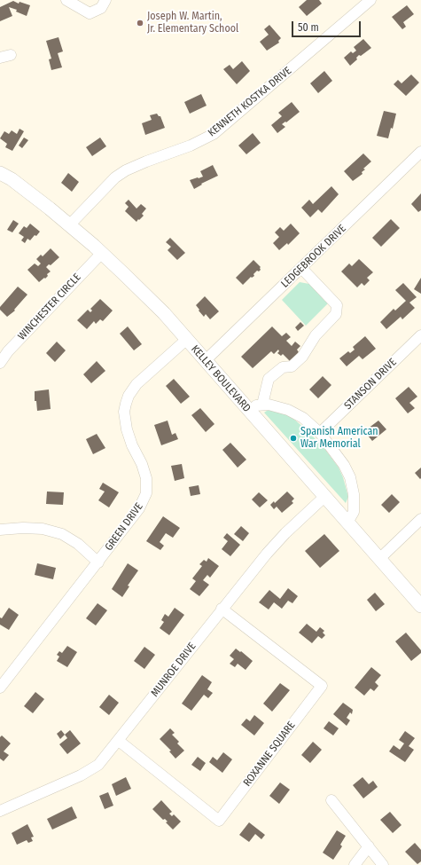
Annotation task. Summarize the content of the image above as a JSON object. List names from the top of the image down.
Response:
{
  "streets": {
    "main road": ["KELLEY BOULEVARD"],
    "street": [
      "KENNETH KOSTKA DRIVE",
      "LEDGEBROOK DRIVE",
      "WINCHESTER CIRCLE",
      "STANSON DRIVE",
      "GREEN DRIVE",
      "MUNROE DRIVE",
      "ROXANNE SQUARE"
    ]
  },
  "crossings": [
    ["KENNETH KOSTKA DRIVE", "KELLEY BOULEVARD"],
    ["LEDGEBROOK DRIVE", "KELLEY BOULEVARD"],
    ["WINCHESTER CIRCLE", "KELLEY BOULEVARD"],
    ["KELLEY BOULEVARD", "GREEN DRIVE"],
    ["KELLEY BOULEVARD", "MUNROE DRIVE"],
    ["MUNROE DRIVE", "ROXANNE SQUARE"]
  ],
  "places": ["Joseph W. Martin, Jr. Elementary School", "Spanish American War Memorial"],
  "scale_bar": "50 m"
}
